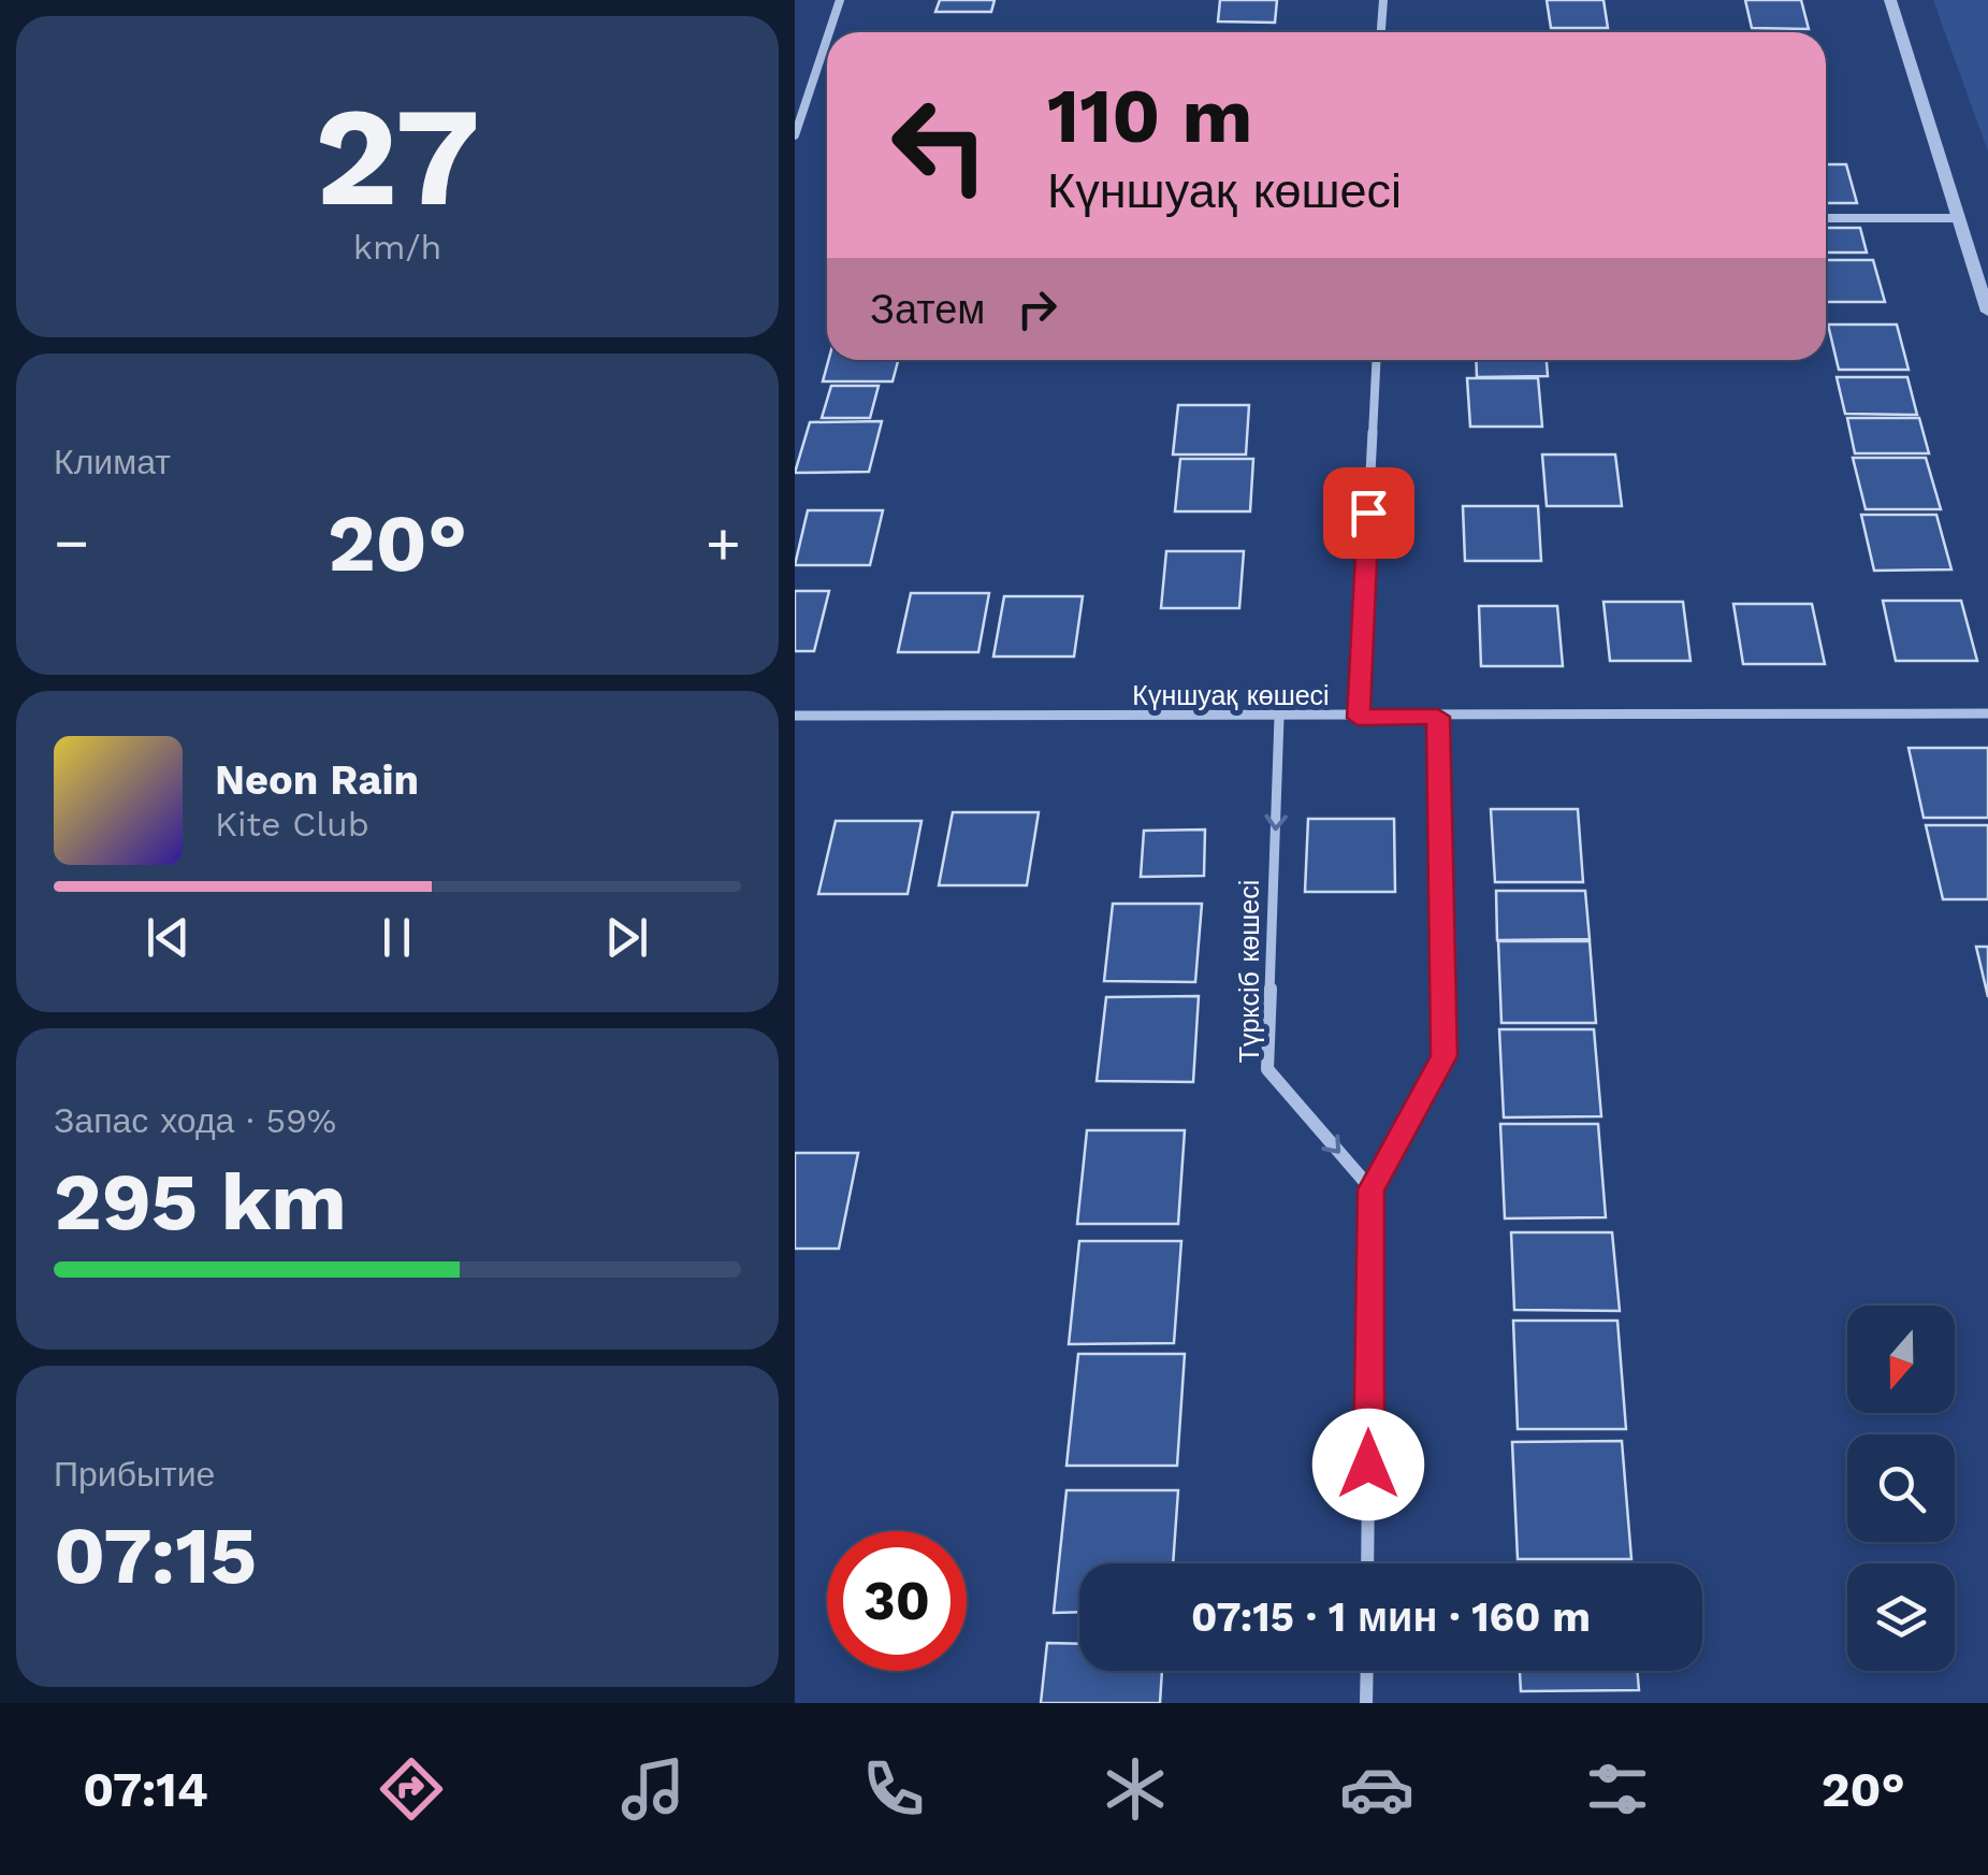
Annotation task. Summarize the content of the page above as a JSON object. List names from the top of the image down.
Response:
{
  "streets": {
    "street": ["Күншуақ көшесі", "Түрксіб көшесі"]
  },
  "crossings": [
    ["Күншуақ көшесі", "Түрксіб көшесі"]
  ],
  "one_way": ["Түрксіб көшесі"],
  "north": "bottom",
  "page": {
    "tile": [
      ["27", "km/h"],
      "Климат",
      ["Запас хода · 59%", "295 km"],
      ["Прибытие", "07:15"]
    ],
    "turn": ["110 m", "Күншуақ көшесі"],
    "then": "Затем",
    "heat": ["−", "20°", "+"],
    "song": ["Neon Rain", "Kite Club"],
    "limit": "30",
    "trip": "07:15 · 1 мин · 160 m",
    "tabs": ["07:14", "20°"]
  }
}
